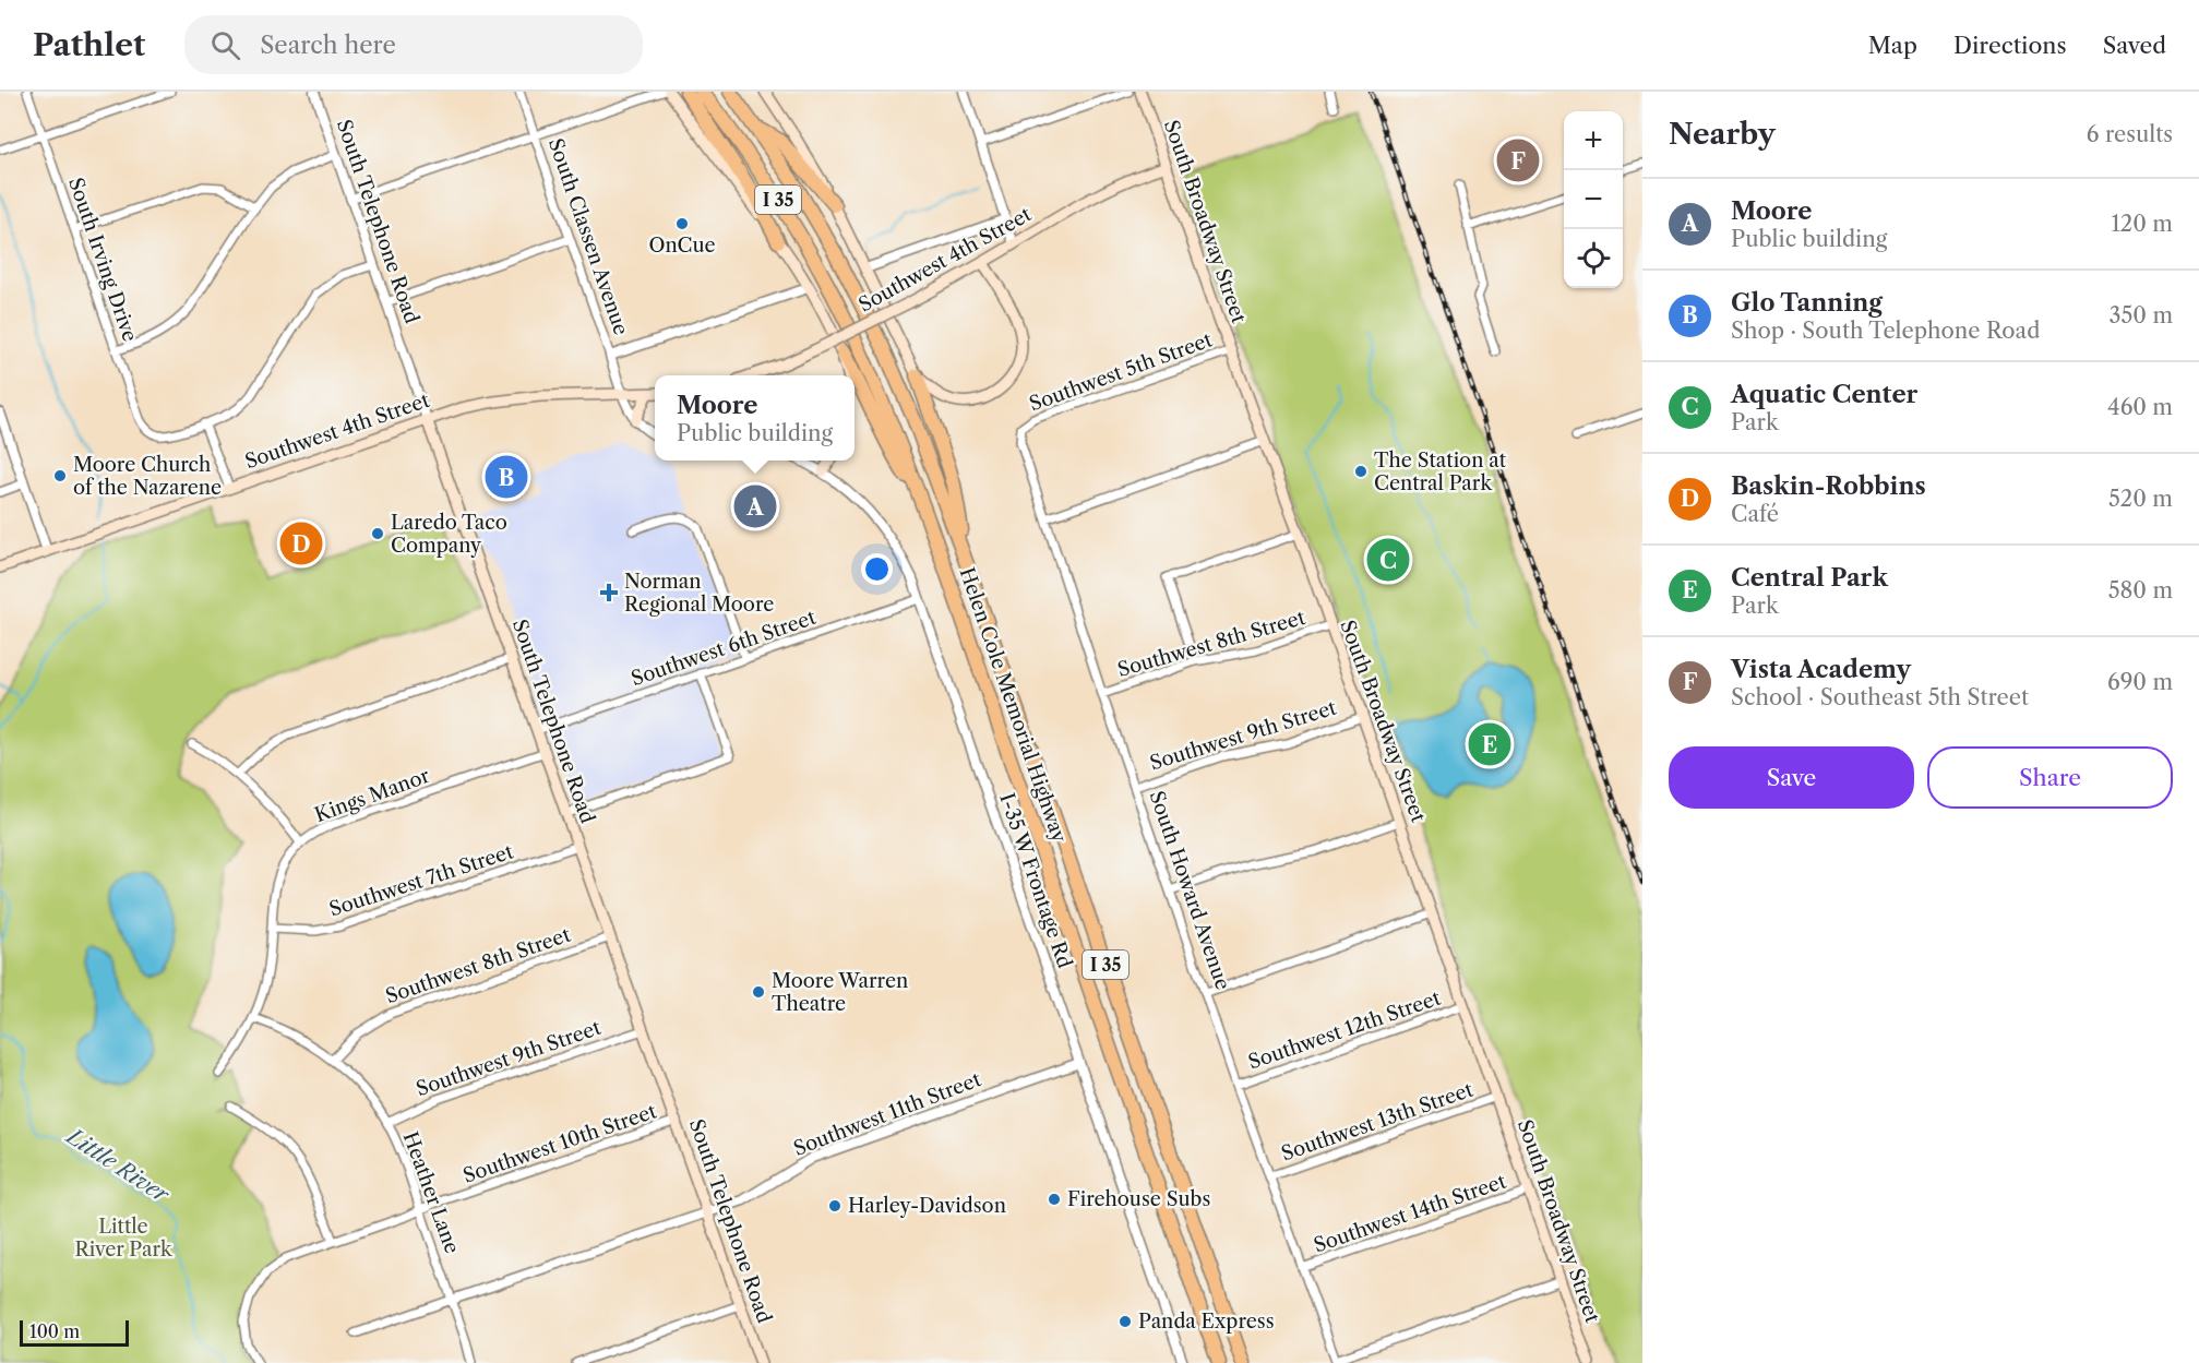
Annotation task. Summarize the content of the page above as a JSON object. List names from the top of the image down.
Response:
{
  "streets": {
    "highway": ["I 35", "Helen Cole Memorial Highway"],
    "main road": ["South Telephone Road", "South Broadway Street", "Southwest 4th Street"],
    "street": [
      "South Classen Avenue",
      "South Irving Drive",
      "Southwest 5th Street",
      "Southwest 8th Street",
      "Southwest 6th Street",
      "Southwest 9th Street",
      "Kings Manor",
      "Southwest 7th Street",
      "I-35 W Frontage Rd",
      "South Howard Avenue",
      "Southwest 12th Street",
      "Southwest 11th Street",
      "Southwest 13th Street",
      "Southwest 10th Street",
      "Heather Lane",
      "Southwest 14th Street"
    ]
  },
  "crossings": [
    ["South Telephone Road", "Southwest 4th Street"],
    ["South Telephone Road", "Southwest 8th Street"],
    ["South Telephone Road", "Southwest 6th Street"],
    ["South Telephone Road", "Southwest 9th Street"],
    ["South Telephone Road", "Kings Manor"],
    ["South Telephone Road", "Southwest 7th Street"],
    ["South Telephone Road", "Southwest 11th Street"],
    ["South Telephone Road", "Southwest 10th Street"],
    ["South Broadway Street", "Southwest 4th Street"],
    ["South Broadway Street", "Southwest 5th Street"],
    ["South Broadway Street", "Southwest 8th Street"],
    ["South Broadway Street", "Southwest 9th Street"],
    ["South Broadway Street", "Southwest 12th Street"],
    ["South Broadway Street", "Southwest 13th Street"],
    ["South Broadway Street", "Southwest 14th Street"],
    ["South Classen Avenue", "Southwest 4th Street"],
    ["Southwest 5th Street", "South Howard Avenue"],
    ["Southwest 8th Street", "South Howard Avenue"],
    ["Southwest 8th Street", "Heather Lane"],
    ["Southwest 6th Street", "I-35 W Frontage Rd"],
    ["Southwest 9th Street", "South Howard Avenue"],
    ["Southwest 9th Street", "Heather Lane"],
    ["Kings Manor", "Southwest 7th Street"],
    ["Kings Manor", "Heather Lane"],
    ["I-35 W Frontage Rd", "Southwest 11th Street"],
    ["South Howard Avenue", "Southwest 12th Street"],
    ["South Howard Avenue", "Southwest 13th Street"],
    ["South Howard Avenue", "Southwest 14th Street"],
    ["Southwest 11th Street", "Heather Lane"],
    ["Southwest 10th Street", "Heather Lane"]
  ],
  "water": ["Little River"],
  "parks": ["Little River Park"],
  "places": {
    "other": [
      "OnCue",
      "The Station at Central Park",
      "Moore Church of the Nazarene",
      "Laredo Taco Company",
      "Moore Warren Theatre",
      "Firehouse Subs",
      "Harley-Davidson",
      "Panda Express"
    ],
    "health": ["Norman Regional Moore"]
  },
  "scale_bar": "100 m",
  "page": {
    "header": "Pathlet",
    "search": "Search here",
    "nav": ["Map", "Directions", "Saved"],
    "heading": ["Nearby", "6 results"],
    "map_buttons": ["+", "−"],
    "pins": [
      "F",
      "B",
      "A",
      "D",
      "C",
      "E"
    ],
    "list": [
      {
        "mark": "A",
        "name": "Moore",
        "note": "Public building",
        "value": "120 m"
      },
      {
        "mark": "B",
        "name": "Glo Tanning",
        "note": "Shop · South Telephone Road",
        "value": "350 m"
      },
      {
        "mark": "C",
        "name": "Aquatic Center",
        "note": "Park",
        "value": "460 m"
      },
      {
        "mark": "D",
        "name": "Baskin-Robbins",
        "note": "Café",
        "value": "520 m"
      },
      {
        "mark": "E",
        "name": "Central Park",
        "note": "Park",
        "value": "580 m"
      },
      {
        "mark": "F",
        "name": "Vista Academy",
        "note": "School · Southeast 5th Street",
        "value": "690 m"
      }
    ],
    "popup": ["Moore", "Public building"],
    "buttons": ["Save", "Share"],
    "scale": "100 m"
  }
}
